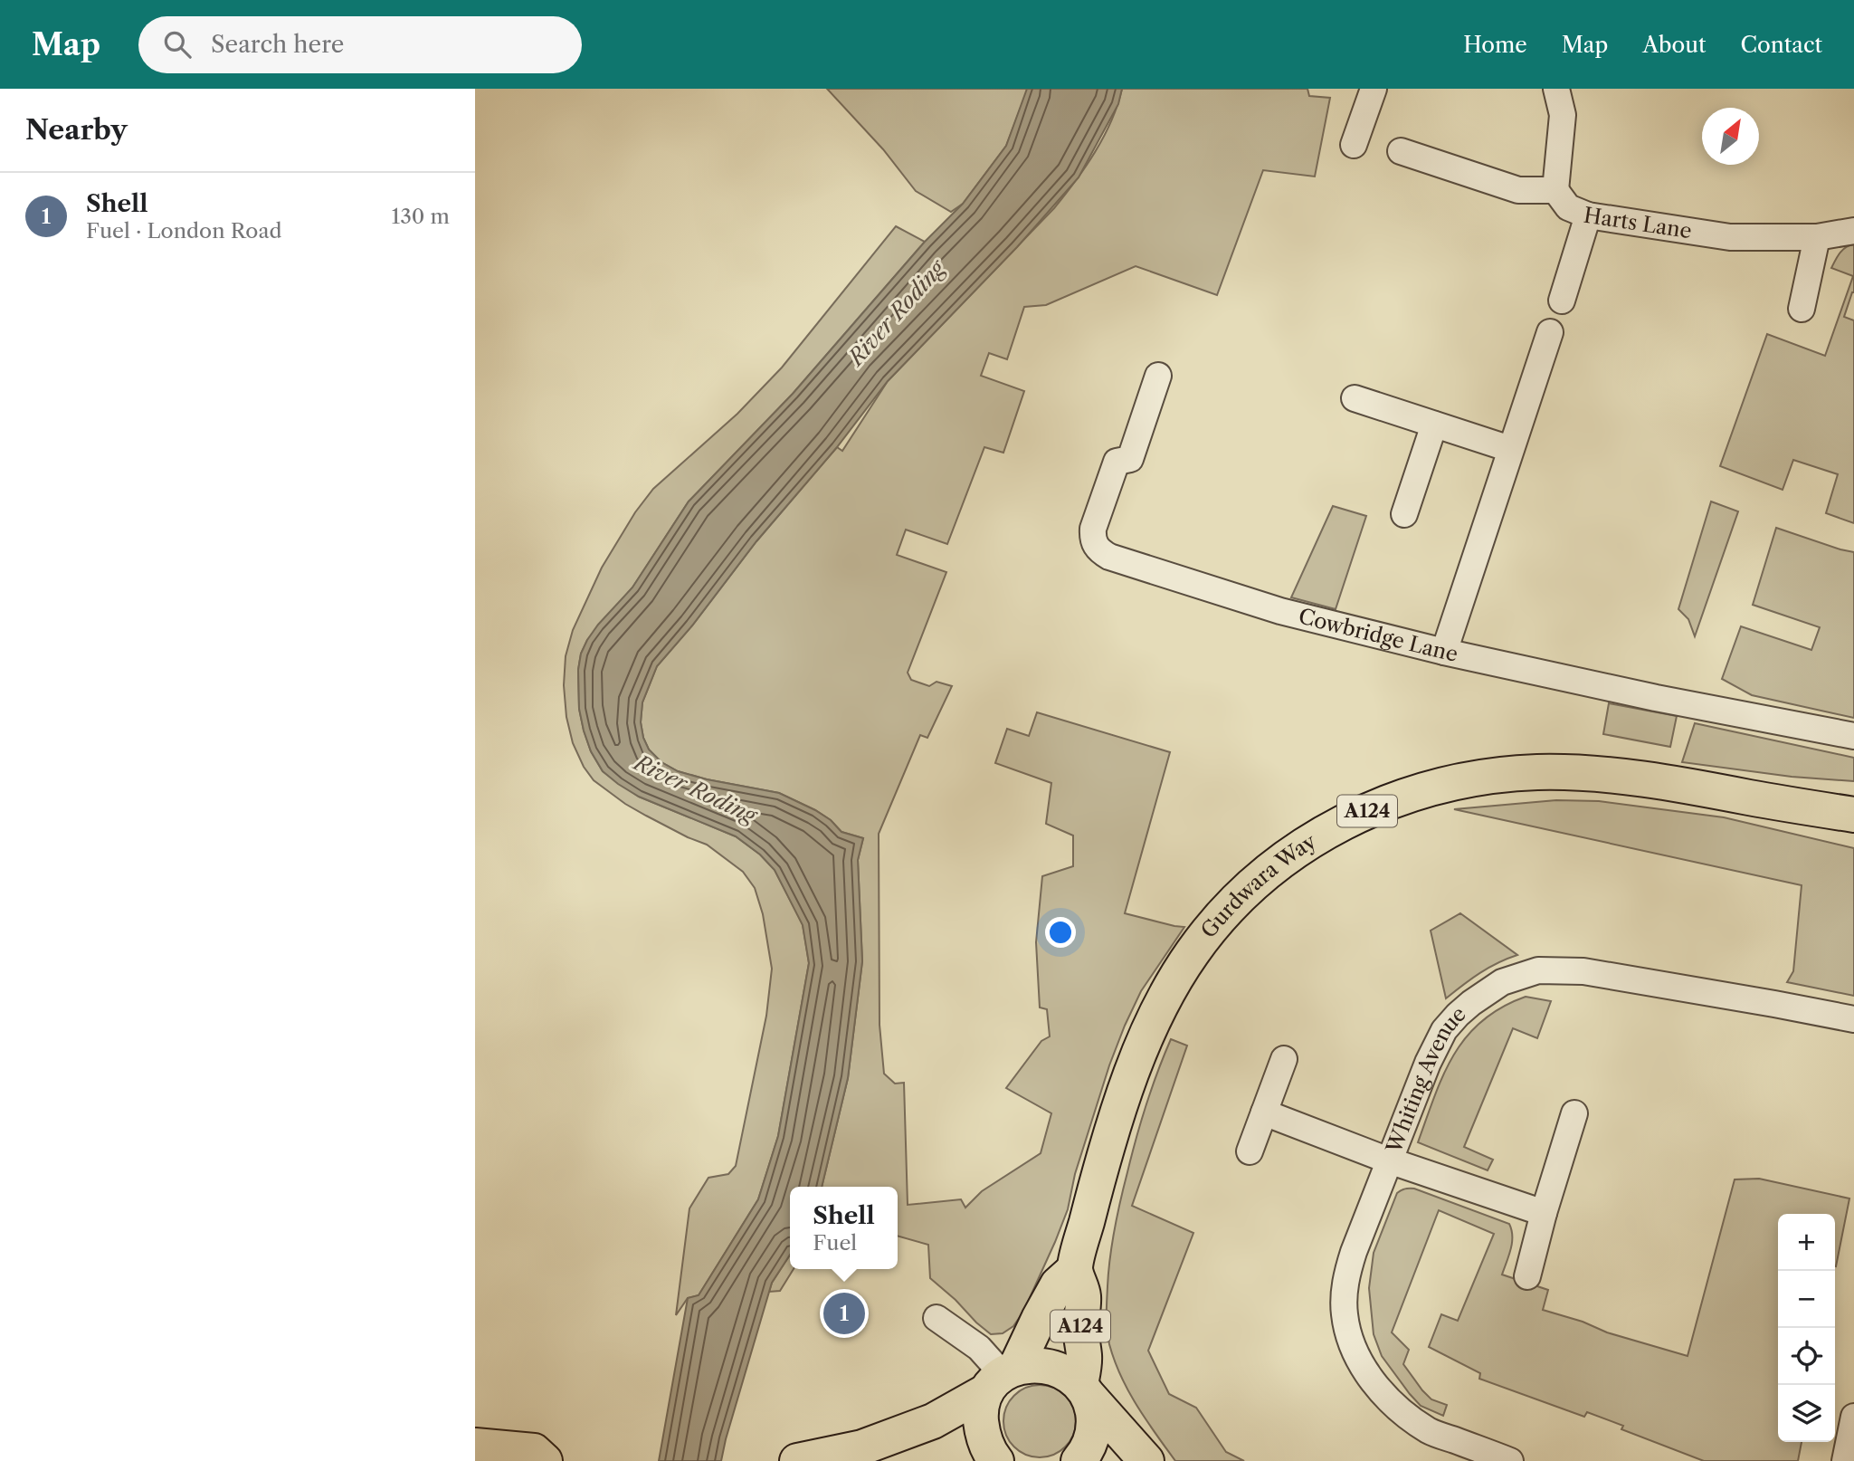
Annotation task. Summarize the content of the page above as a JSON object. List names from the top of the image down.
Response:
{
  "streets": {
    "main road": ["A124", "Gurdwara Way"],
    "street": ["Harts Lane", "Cowbridge Lane", "Whiting Avenue"]
  },
  "water": ["River Roding"],
  "north": "top right",
  "page": {
    "header": "Map",
    "search": "Search here",
    "nav": [
      "Home",
      "Map",
      "About",
      "Contact"
    ],
    "heading": "Nearby",
    "list": [
      {
        "mark": "1",
        "name": "Shell",
        "note": "Fuel · London Road",
        "value": "130 m"
      }
    ],
    "popup": ["Shell", "Fuel"],
    "map_buttons": ["+", "−"],
    "pins": "1"
  }
}
